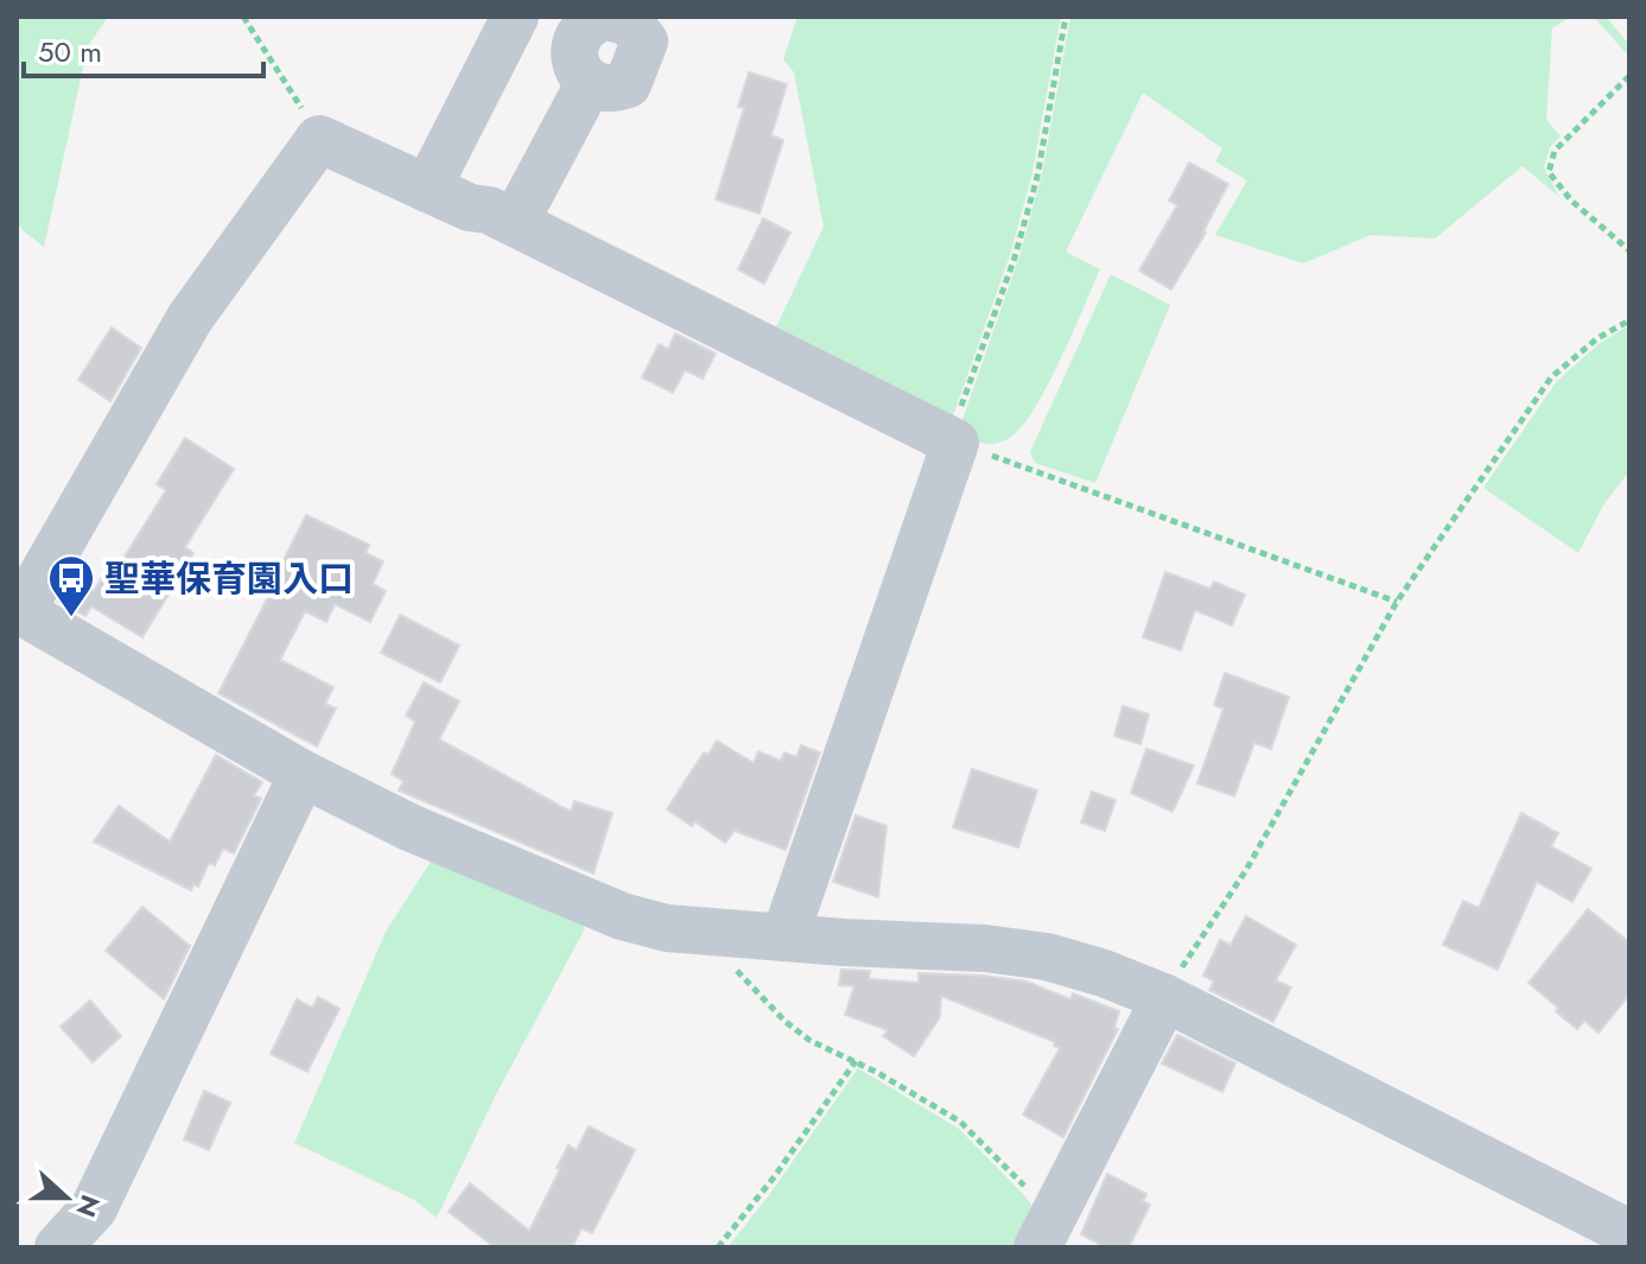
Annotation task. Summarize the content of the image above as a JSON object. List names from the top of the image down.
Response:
{
  "places": {
    "bus stop": ["聖華保育園入口"]
  },
  "scale_bar": "50 m",
  "north": "right"
}
